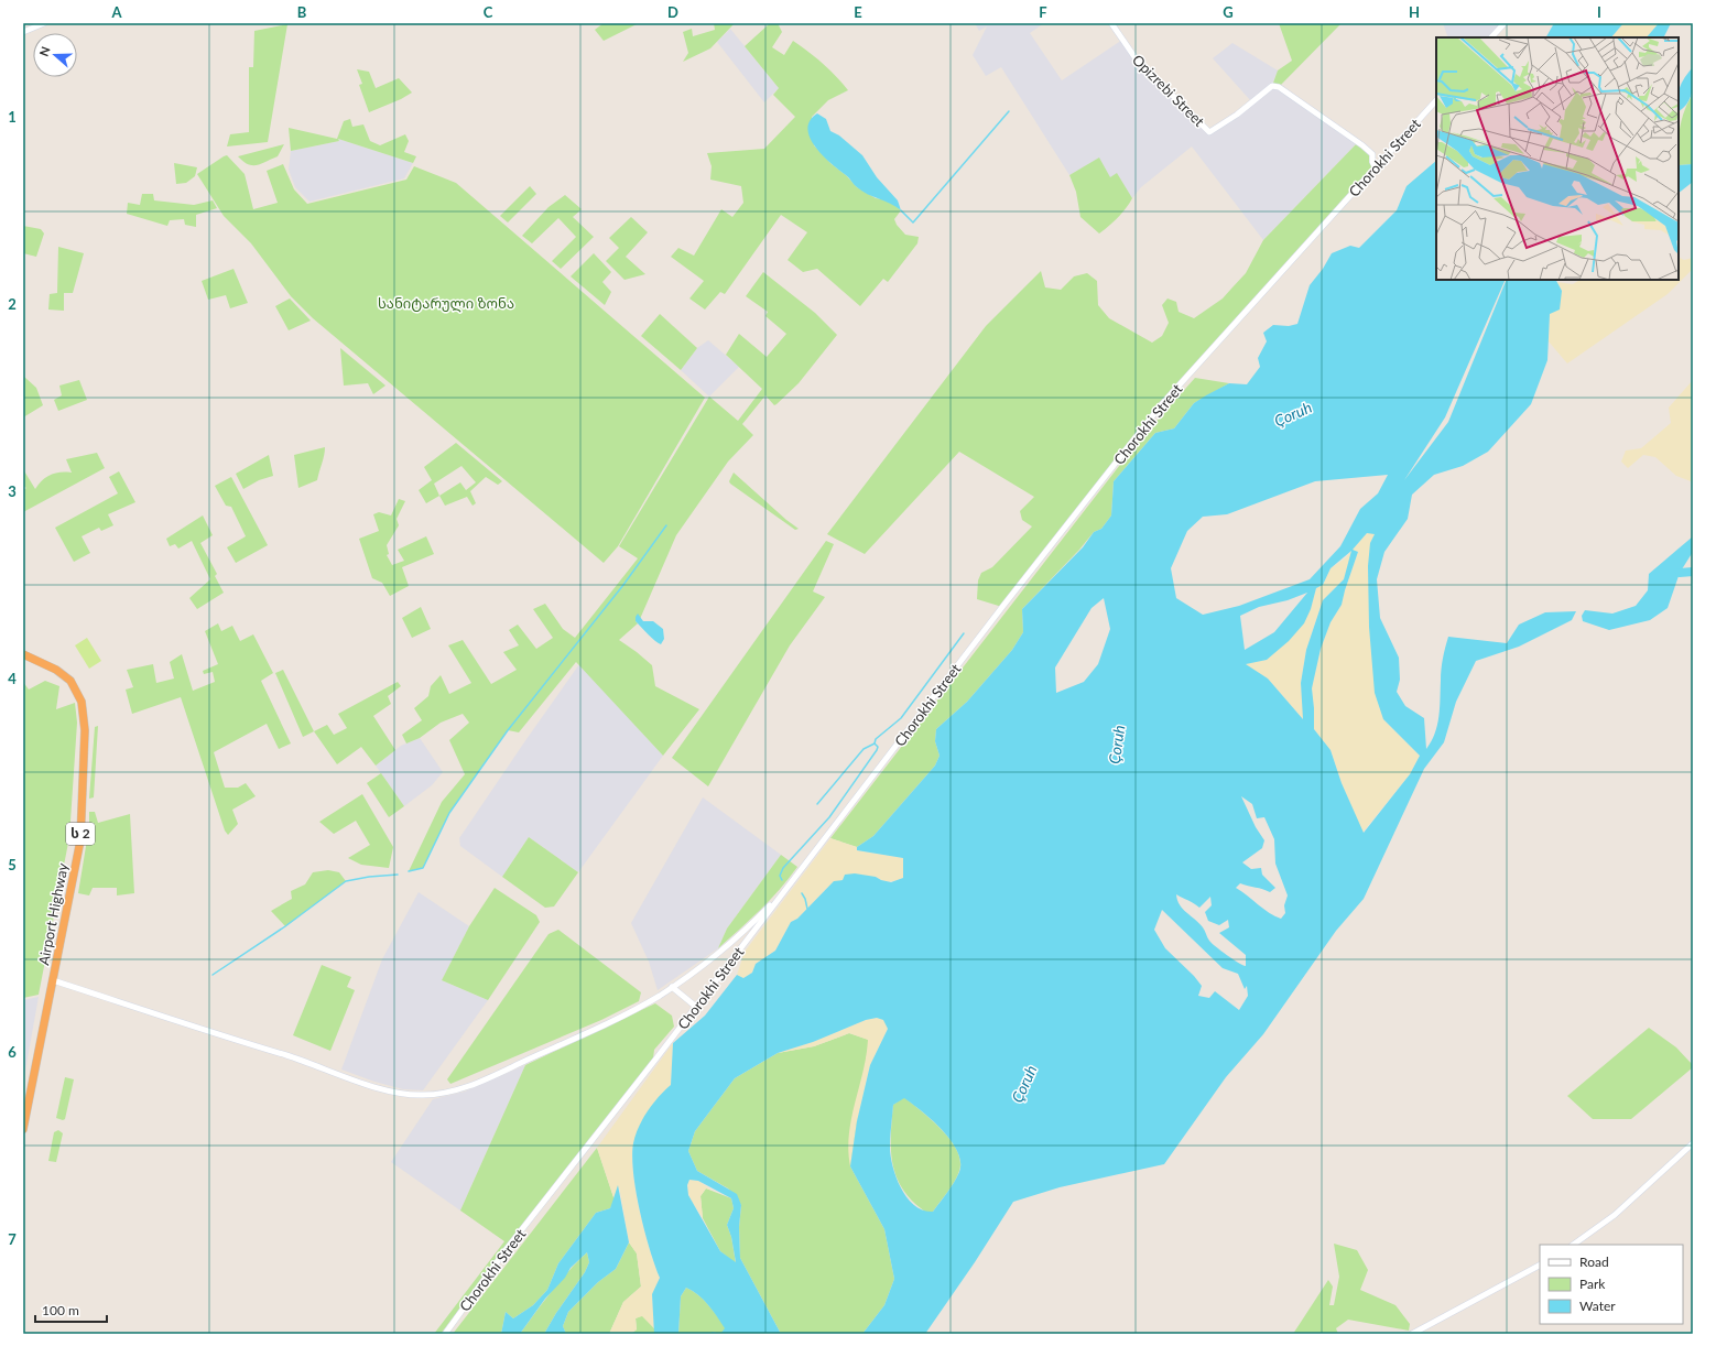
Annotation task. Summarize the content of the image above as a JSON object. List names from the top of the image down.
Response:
{
  "streets": {
    "highway": ["ს 2", "Airport Highway"],
    "street": ["Opizrebi Street", "Chorokhi Street"]
  },
  "crossings": [
    ["Opizrebi Street", "Chorokhi Street"]
  ],
  "water": ["Çoruh"],
  "parks": ["სანიტარული ზონა"],
  "legend": ["Road", "Park", "Water"],
  "scale_bar": "100 m",
  "north": "left",
  "grid": {
    "columns": [
      "A",
      "B",
      "C",
      "D",
      "E",
      "F",
      "G",
      "H",
      "I"
    ],
    "rows": [
      "1",
      "2",
      "3",
      "4",
      "5",
      "6",
      "7"
    ]
  }
}
